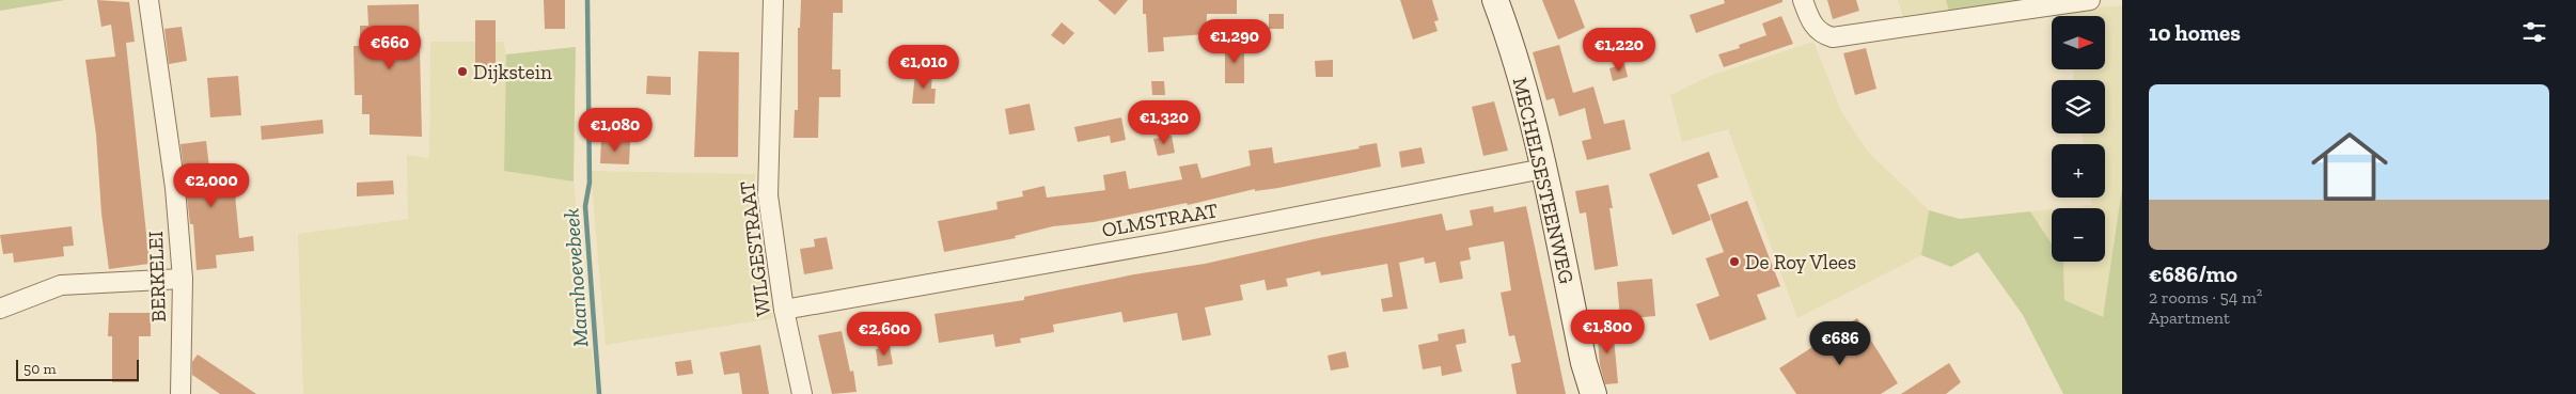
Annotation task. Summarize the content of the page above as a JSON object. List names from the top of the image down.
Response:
{
  "streets": {
    "main road": ["MECHELSESTEENWEG"],
    "street": ["OLMSTRAAT", "WILGESTRAAT", "BERKELEI"]
  },
  "crossings": [
    ["MECHELSESTEENWEG", "OLMSTRAAT"],
    ["OLMSTRAAT", "WILGESTRAAT"]
  ],
  "water": ["Maanhoevebeek"],
  "places": ["Dijkstein", "De Roy Vlees"],
  "scale_bar": "50 m",
  "north": "right",
  "page": {
    "heading": "10 homes",
    "map_buttons": ["+", "−"],
    "price": [
      "€1,290",
      "€660",
      "€1,220",
      "€1,010",
      "€1,320",
      "€1,080",
      "€2,000",
      "€1,800",
      "€2,600",
      "€686"
    ],
    "list": [
      {
        "name": "€686/mo",
        "note": "2 rooms · 54 m² · Apartment"
      }
    ],
    "scale": "50 m"
  }
}
